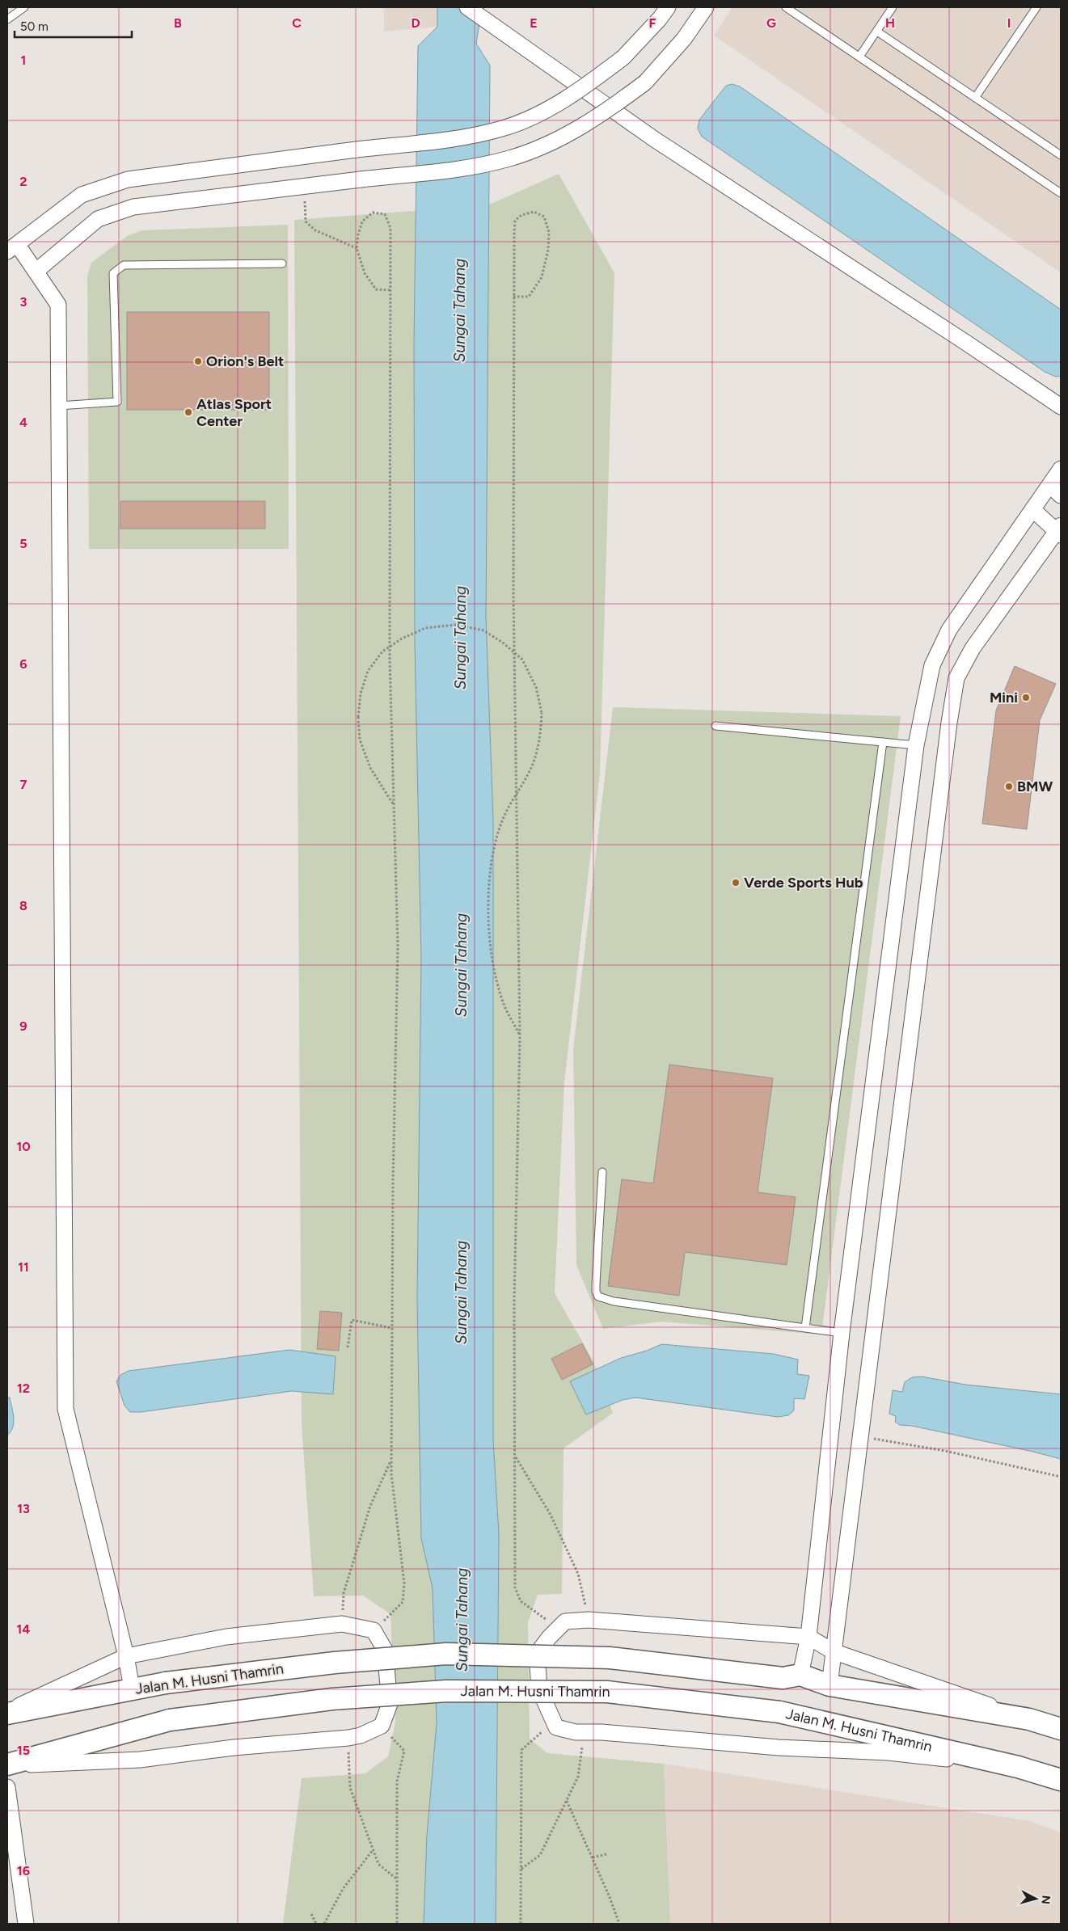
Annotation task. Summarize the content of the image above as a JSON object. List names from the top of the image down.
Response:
{
  "streets": {
    "main road": ["Jalan M. Husni Thamrin"]
  },
  "water": ["Sungai Tahang"],
  "places": [
    "Orion's Belt",
    "Atlas Sport Center",
    "Mini",
    "BMW",
    "Verde Sports Hub"
  ],
  "scale_bar": "50 m",
  "north": "right",
  "grid": {
    "columns": [
      "B",
      "C",
      "D",
      "E",
      "F",
      "G",
      "H",
      "I"
    ],
    "rows": [
      "1",
      "2",
      "3",
      "4",
      "5",
      "6",
      "7",
      "8",
      "9",
      "10",
      "11",
      "12",
      "13",
      "14",
      "15",
      "16"
    ]
  }
}
